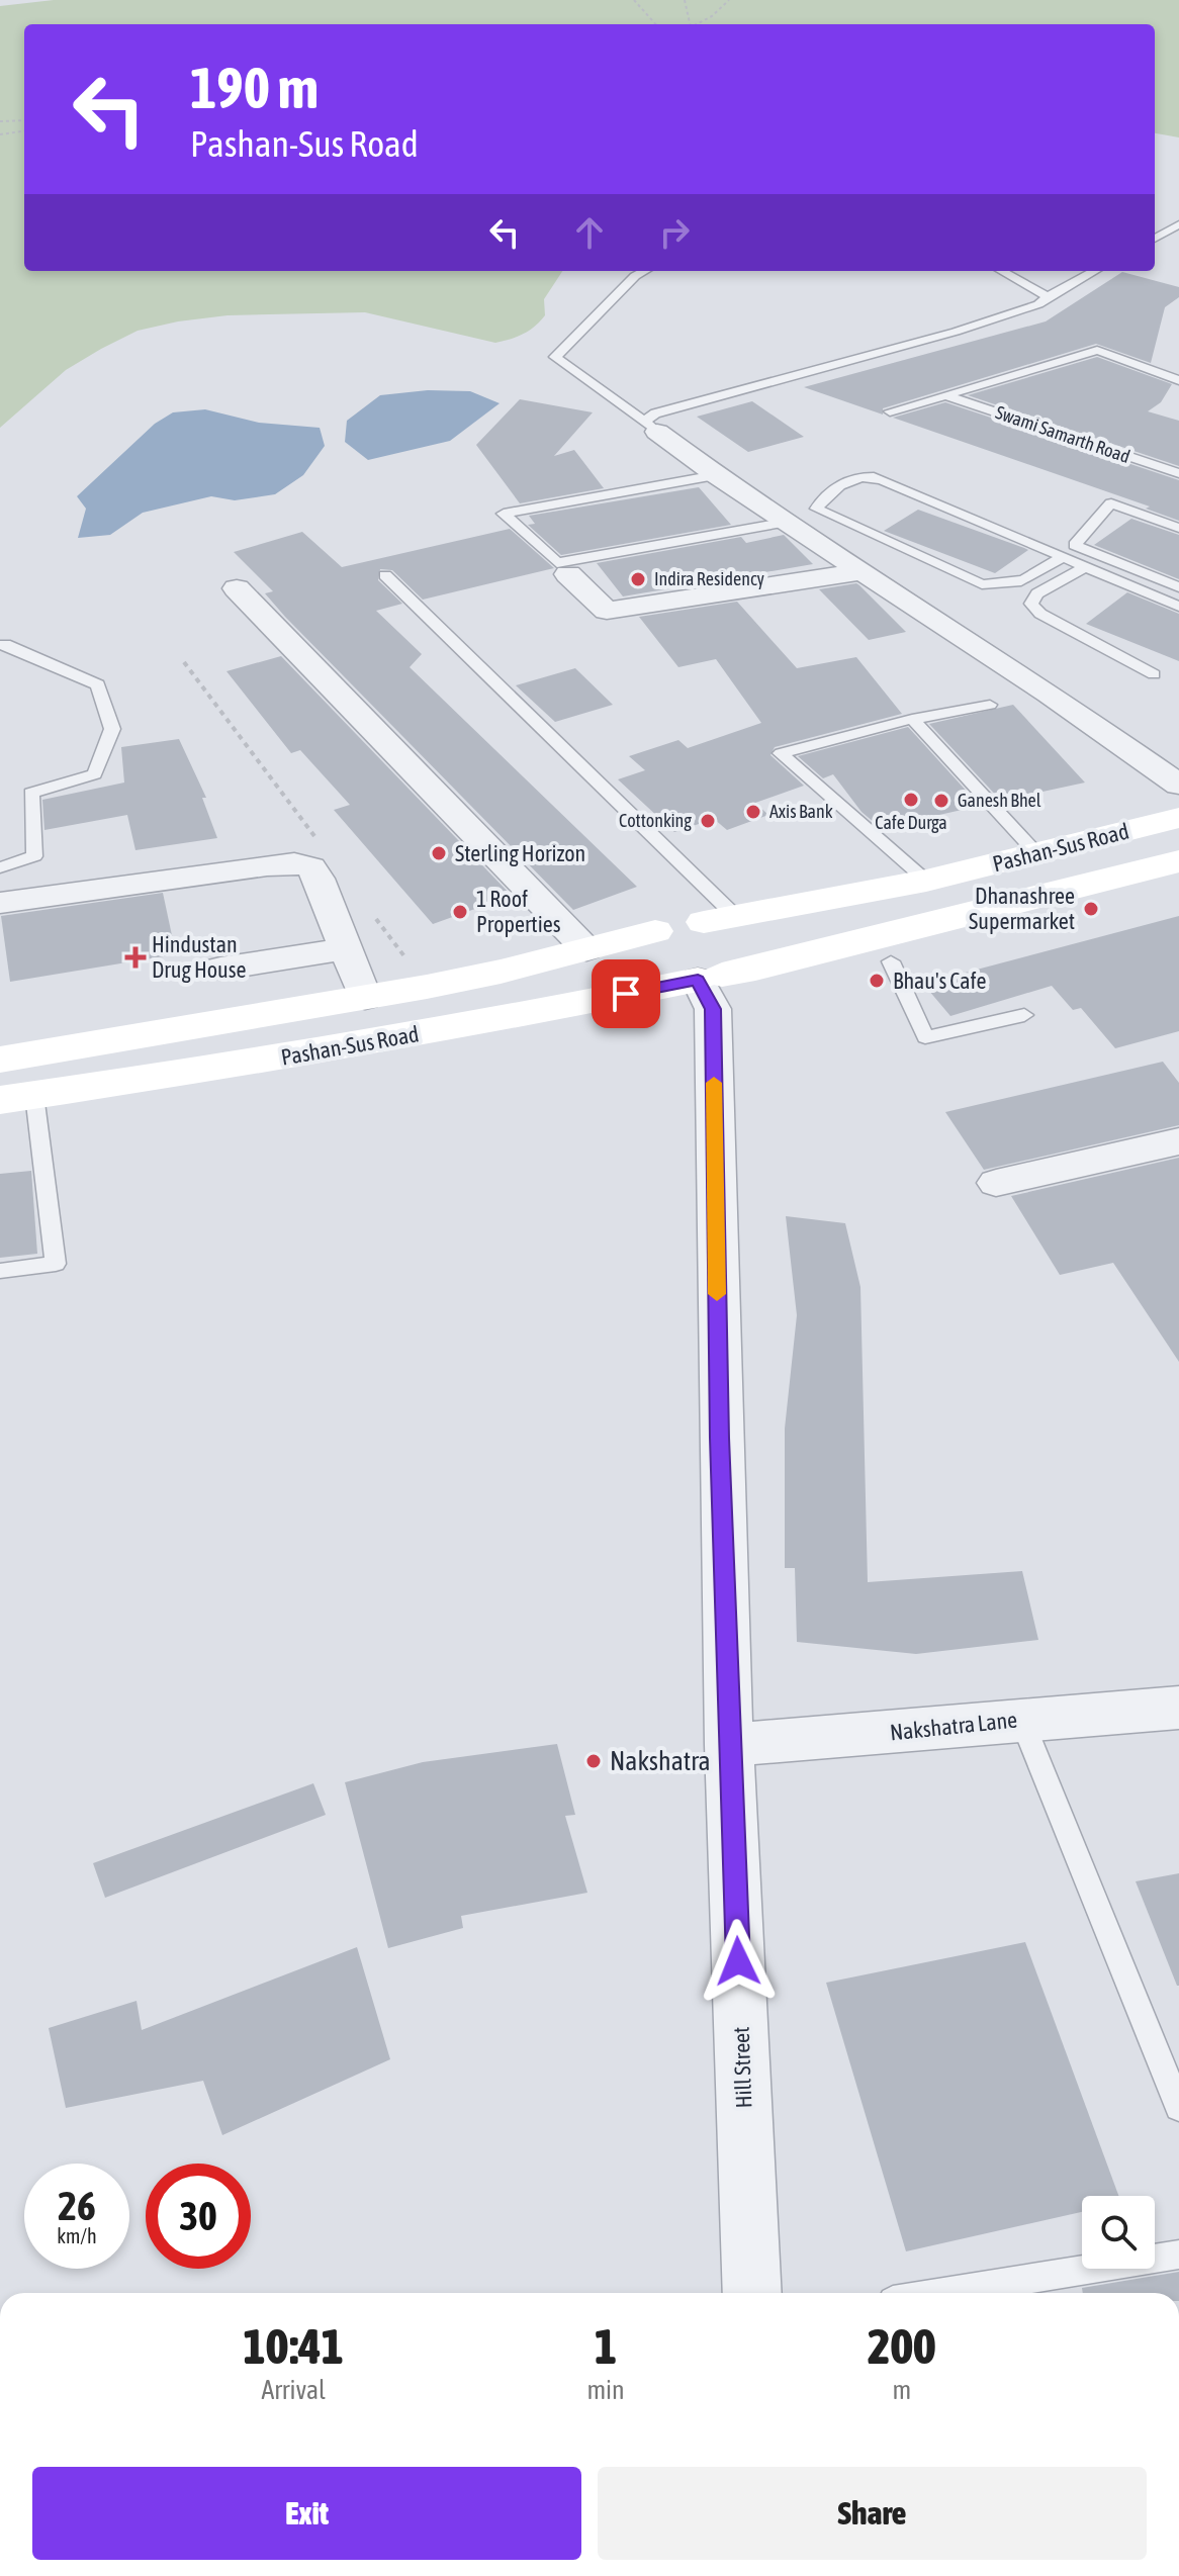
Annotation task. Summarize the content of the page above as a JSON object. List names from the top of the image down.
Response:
{
  "streets": {
    "main road": ["Pashan-Sus Road"],
    "street": ["Nakshatra Lane", "Hill Street"],
    "lane": ["Swami Samarth Road"]
  },
  "crossings": [
    ["Pashan-Sus Road", "Hill Street"],
    ["Nakshatra Lane", "Hill Street"]
  ],
  "places": {
    "other": [
      "Indira Residency",
      "Cafe Durga",
      "Ganesh Bhel",
      "Axis Bank",
      "Cottonking",
      "Sterling Horizon",
      "Dhanashree Supermarket",
      "1 Roof Properties",
      "Bhau's Cafe",
      "Nakshatra"
    ],
    "health": ["Hindustan Drug House"]
  },
  "page": {
    "turn": ["190 m", "Pashan-Sus Road"],
    "speed": "26 km/h",
    "limit": "30",
    "eta": [
      "10:41",
      "Arrival",
      "1",
      "min",
      "200",
      "m"
    ],
    "buttons": ["Exit", "Share"]
  }
}
